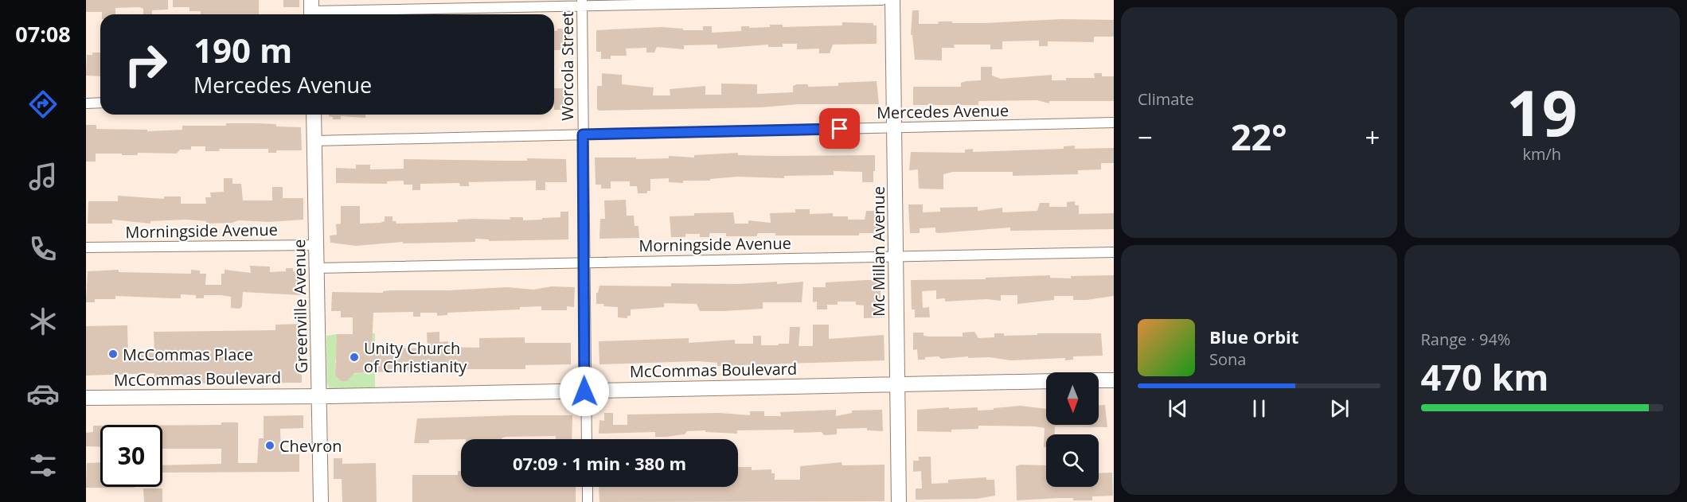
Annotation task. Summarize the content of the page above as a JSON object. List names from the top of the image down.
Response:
{
  "streets": {
    "street": [
      "Worcola Street",
      "Mercedes Avenue",
      "Morningside Avenue",
      "Mc Millan Avenue",
      "Greenville Avenue",
      "McCommas Boulevard"
    ]
  },
  "crossings": [
    ["Worcola Street", "Mercedes Avenue"],
    ["Worcola Street", "Morningside Avenue"],
    ["Worcola Street", "McCommas Boulevard"],
    ["Mercedes Avenue", "Mc Millan Avenue"],
    ["Mercedes Avenue", "Greenville Avenue"],
    ["Morningside Avenue", "Mc Millan Avenue"],
    ["Morningside Avenue", "Greenville Avenue"],
    ["Mc Millan Avenue", "McCommas Boulevard"],
    ["Greenville Avenue", "McCommas Boulevard"]
  ],
  "places": ["McCommas Place", "Unity Church of Christianity", "Chevron"],
  "north": "bottom",
  "page": {
    "tabs": "07:08",
    "tile": [
      "Climate",
      ["19", "km/h"],
      ["Range · 94%", "470 km"]
    ],
    "turn": ["190 m", "Mercedes Avenue"],
    "heat": ["−", "22°", "+"],
    "song": ["Blue Orbit", "Sona"],
    "limit": "30",
    "trip": "07:09 · 1 min · 380 m"
  }
}
